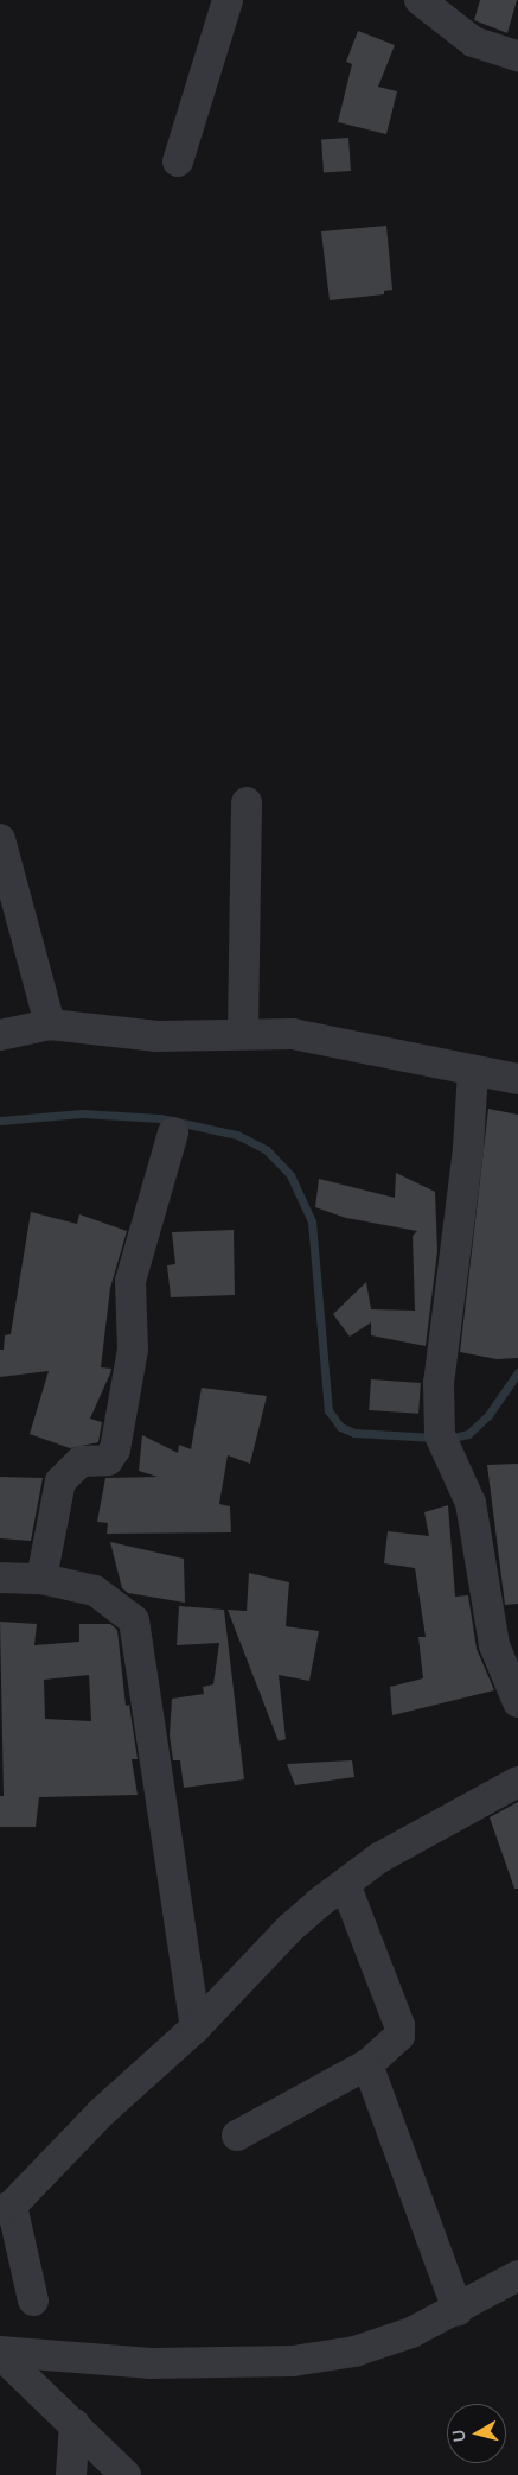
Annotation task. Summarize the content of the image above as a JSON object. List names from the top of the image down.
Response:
{
  "north": "left"
}
